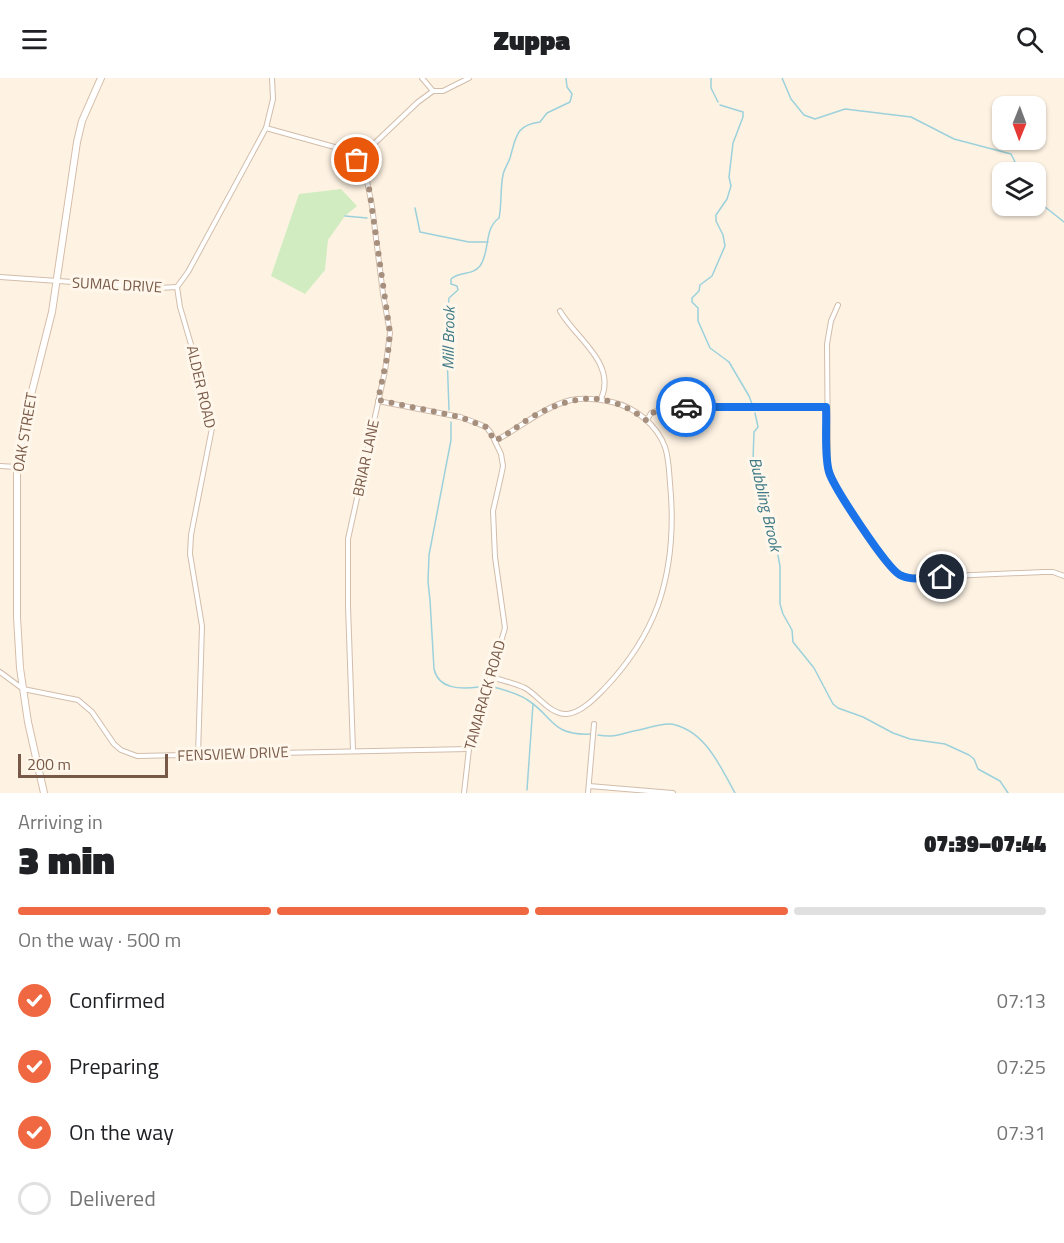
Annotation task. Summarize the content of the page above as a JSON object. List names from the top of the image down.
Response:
{
  "streets": {
    "street": [
      "SUMAC DRIVE",
      "ALDER ROAD",
      "OAK STREET",
      "BRIAR LANE",
      "TAMARACK ROAD",
      "FENSVIEW DRIVE"
    ]
  },
  "crossings": [
    ["SUMAC DRIVE", "ALDER ROAD"],
    ["SUMAC DRIVE", "OAK STREET"],
    ["ALDER ROAD", "FENSVIEW DRIVE"],
    ["OAK STREET", "FENSVIEW DRIVE"],
    ["BRIAR LANE", "FENSVIEW DRIVE"],
    ["TAMARACK ROAD", "FENSVIEW DRIVE"]
  ],
  "water": ["Mill Brook", "Bubbling Brook"],
  "scale_bar": "200 m",
  "north": "bottom",
  "page": {
    "header": "Zuppa",
    "scale": "200 m",
    "heading": ["3 min", "Arriving in", "07:39–07:44"],
    "bar": "On the way · 500 m",
    "list": [
      ["Confirmed", "07:13"],
      ["Preparing", "07:25"],
      ["On the way", "07:31"],
      "Delivered"
    ]
  }
}
